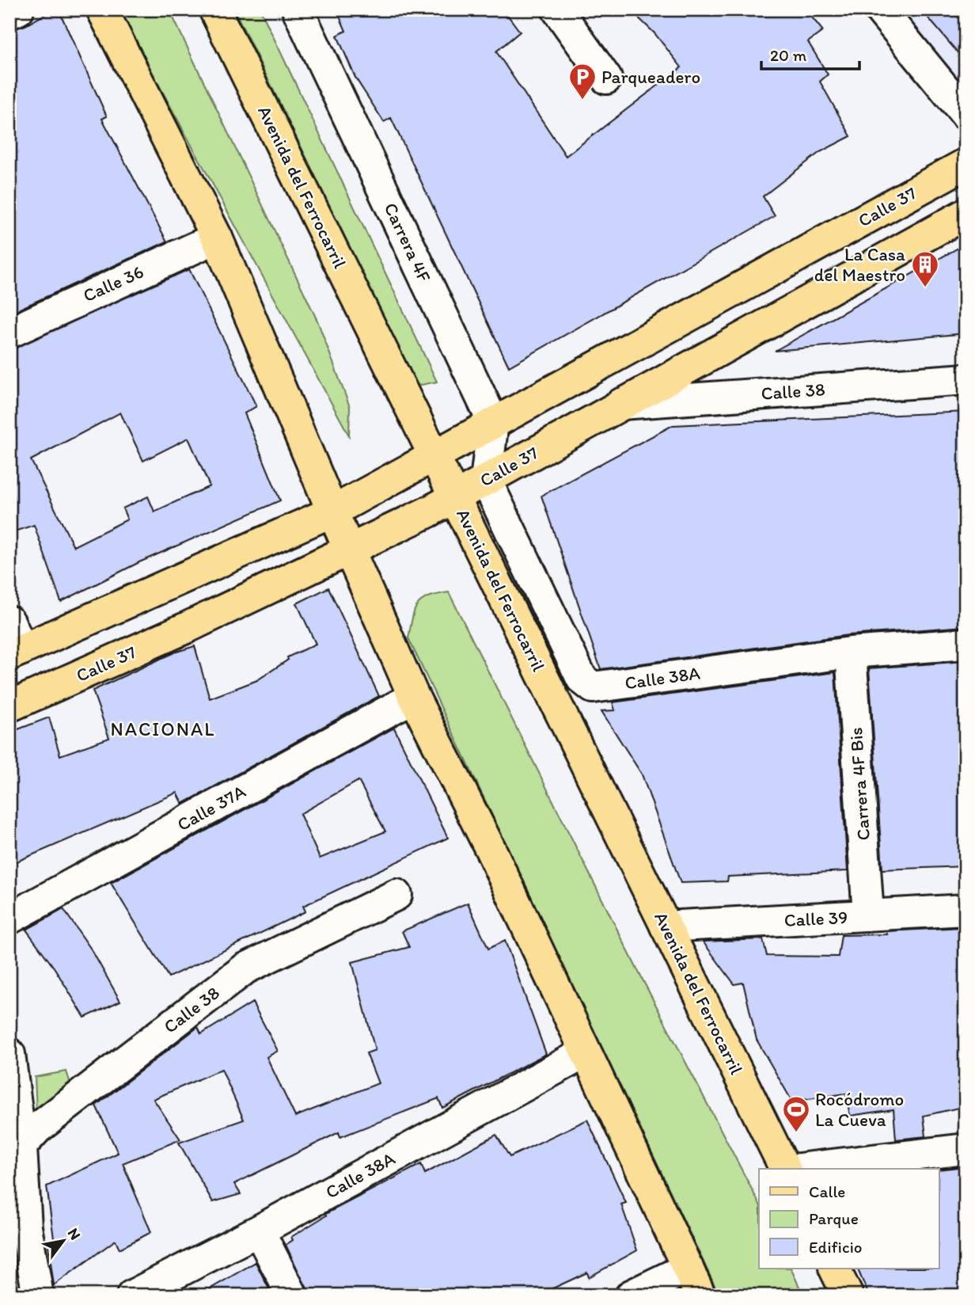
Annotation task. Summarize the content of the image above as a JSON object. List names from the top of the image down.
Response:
{
  "streets": {
    "main road": ["Avenida del Ferrocarril", "Calle 37"],
    "street": [
      "Carrera 4F",
      "Calle 36",
      "Calle 38",
      "Calle 38A",
      "Carrera 4F Bis",
      "Calle 37A",
      "Calle 39"
    ]
  },
  "crossings": [
    ["Avenida del Ferrocarril", "Calle 37"],
    ["Avenida del Ferrocarril", "Calle 39"],
    ["Calle 37", "Carrera 4F"],
    ["Calle 37", "Calle 38"],
    ["Calle 37", "Calle 38A"],
    ["Calle 38A", "Carrera 4F Bis"],
    ["Carrera 4F Bis", "Calle 39"]
  ],
  "districts": ["NACIONAL"],
  "places": {
    "parking": ["Parqueadero"],
    "building": ["La Casa del Maestro"],
    "sports": ["Rocódromo La Cueva"]
  },
  "legend": ["Calle", "Parque", "Edificio"],
  "scale_bar": "20 m",
  "north": "top right"
}
